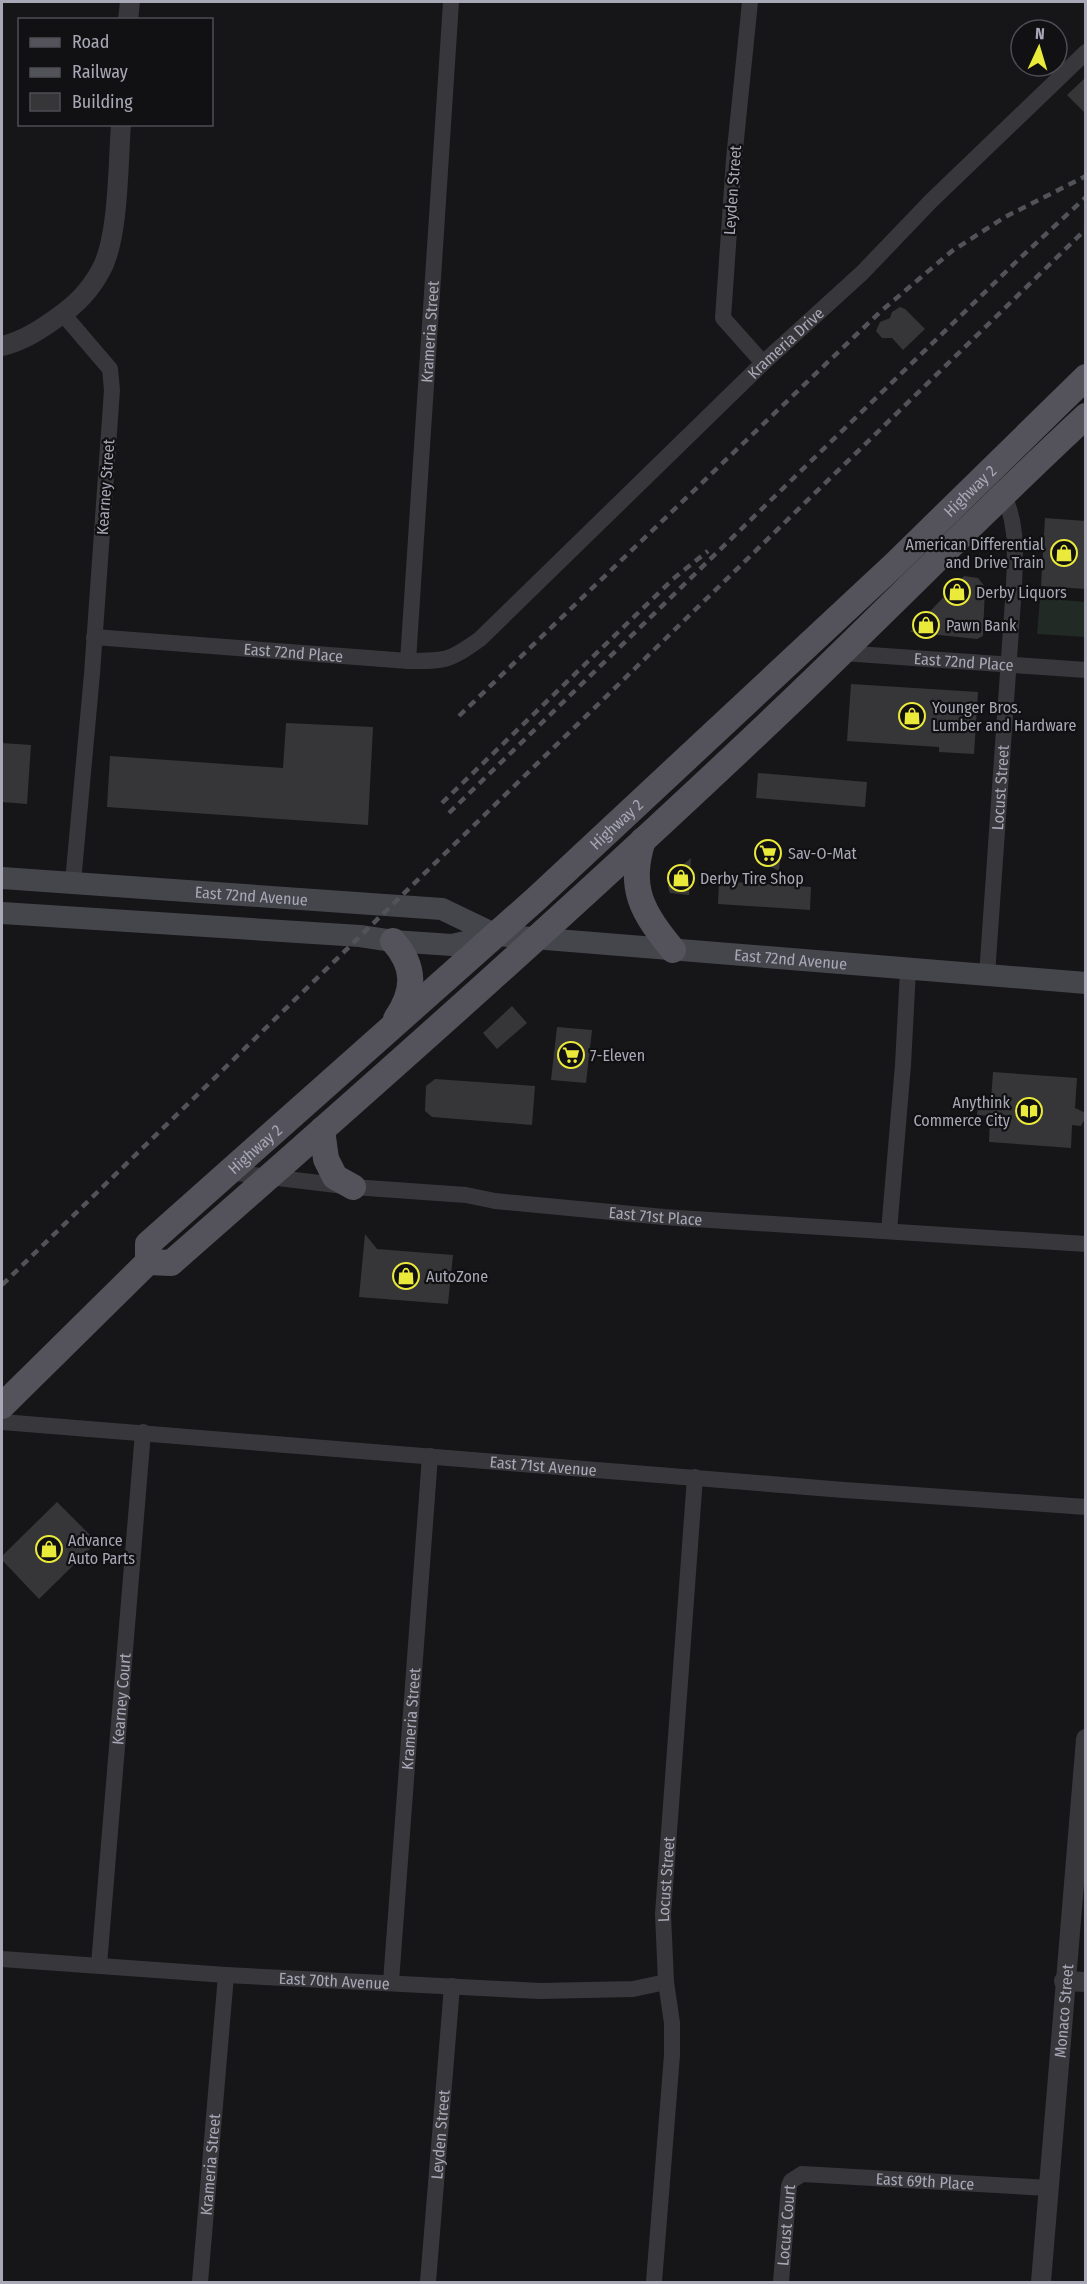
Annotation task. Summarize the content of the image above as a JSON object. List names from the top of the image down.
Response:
{
  "streets": {
    "main road": ["Highway 2", "East 72nd Avenue"],
    "street": [
      "Leyden Street",
      "Krameria Street",
      "Krameria Drive",
      "Kearney Street",
      "East 72nd Place",
      "Locust Street",
      "East 71st Place",
      "East 71st Avenue",
      "Kearney Court",
      "East 70th Avenue",
      "Monaco Street",
      "East 69th Place",
      "Locust Court"
    ]
  },
  "crossings": [
    ["Leyden Street", "Krameria Drive"],
    ["Leyden Street", "East 70th Avenue"],
    ["Krameria Street", "East 72nd Place"],
    ["Krameria Street", "East 71st Avenue"],
    ["Krameria Street", "East 70th Avenue"],
    ["Krameria Drive", "East 72nd Place"],
    ["Kearney Street", "East 72nd Place"],
    ["Kearney Street", "East 72nd Avenue"],
    ["Highway 2", "East 72nd Place"],
    ["Highway 2", "Locust Street"],
    ["Highway 2", "East 72nd Avenue"],
    ["Highway 2", "East 71st Place"],
    ["East 72nd Place", "Locust Street"],
    ["Locust Street", "East 72nd Avenue"],
    ["Locust Street", "East 71st Avenue"],
    ["Locust Street", "East 70th Avenue"],
    ["East 71st Avenue", "Kearney Court"],
    ["Kearney Court", "East 70th Avenue"],
    ["Monaco Street", "East 69th Place"],
    ["East 69th Place", "Locust Court"]
  ],
  "places": {
    "shop": [
      "American Differential and Drive Train",
      "Derby Liquors",
      "Pawn Bank",
      "Younger Bros. Lumber and Hardware",
      "Derby Tire Shop",
      "AutoZone",
      "Advance Auto Parts"
    ],
    "supermarket": ["Sav-O-Mat", "7-Eleven"],
    "library": ["Anythink Commerce City"]
  },
  "legend": ["Road", "Railway", "Building"],
  "north": "top"
}
